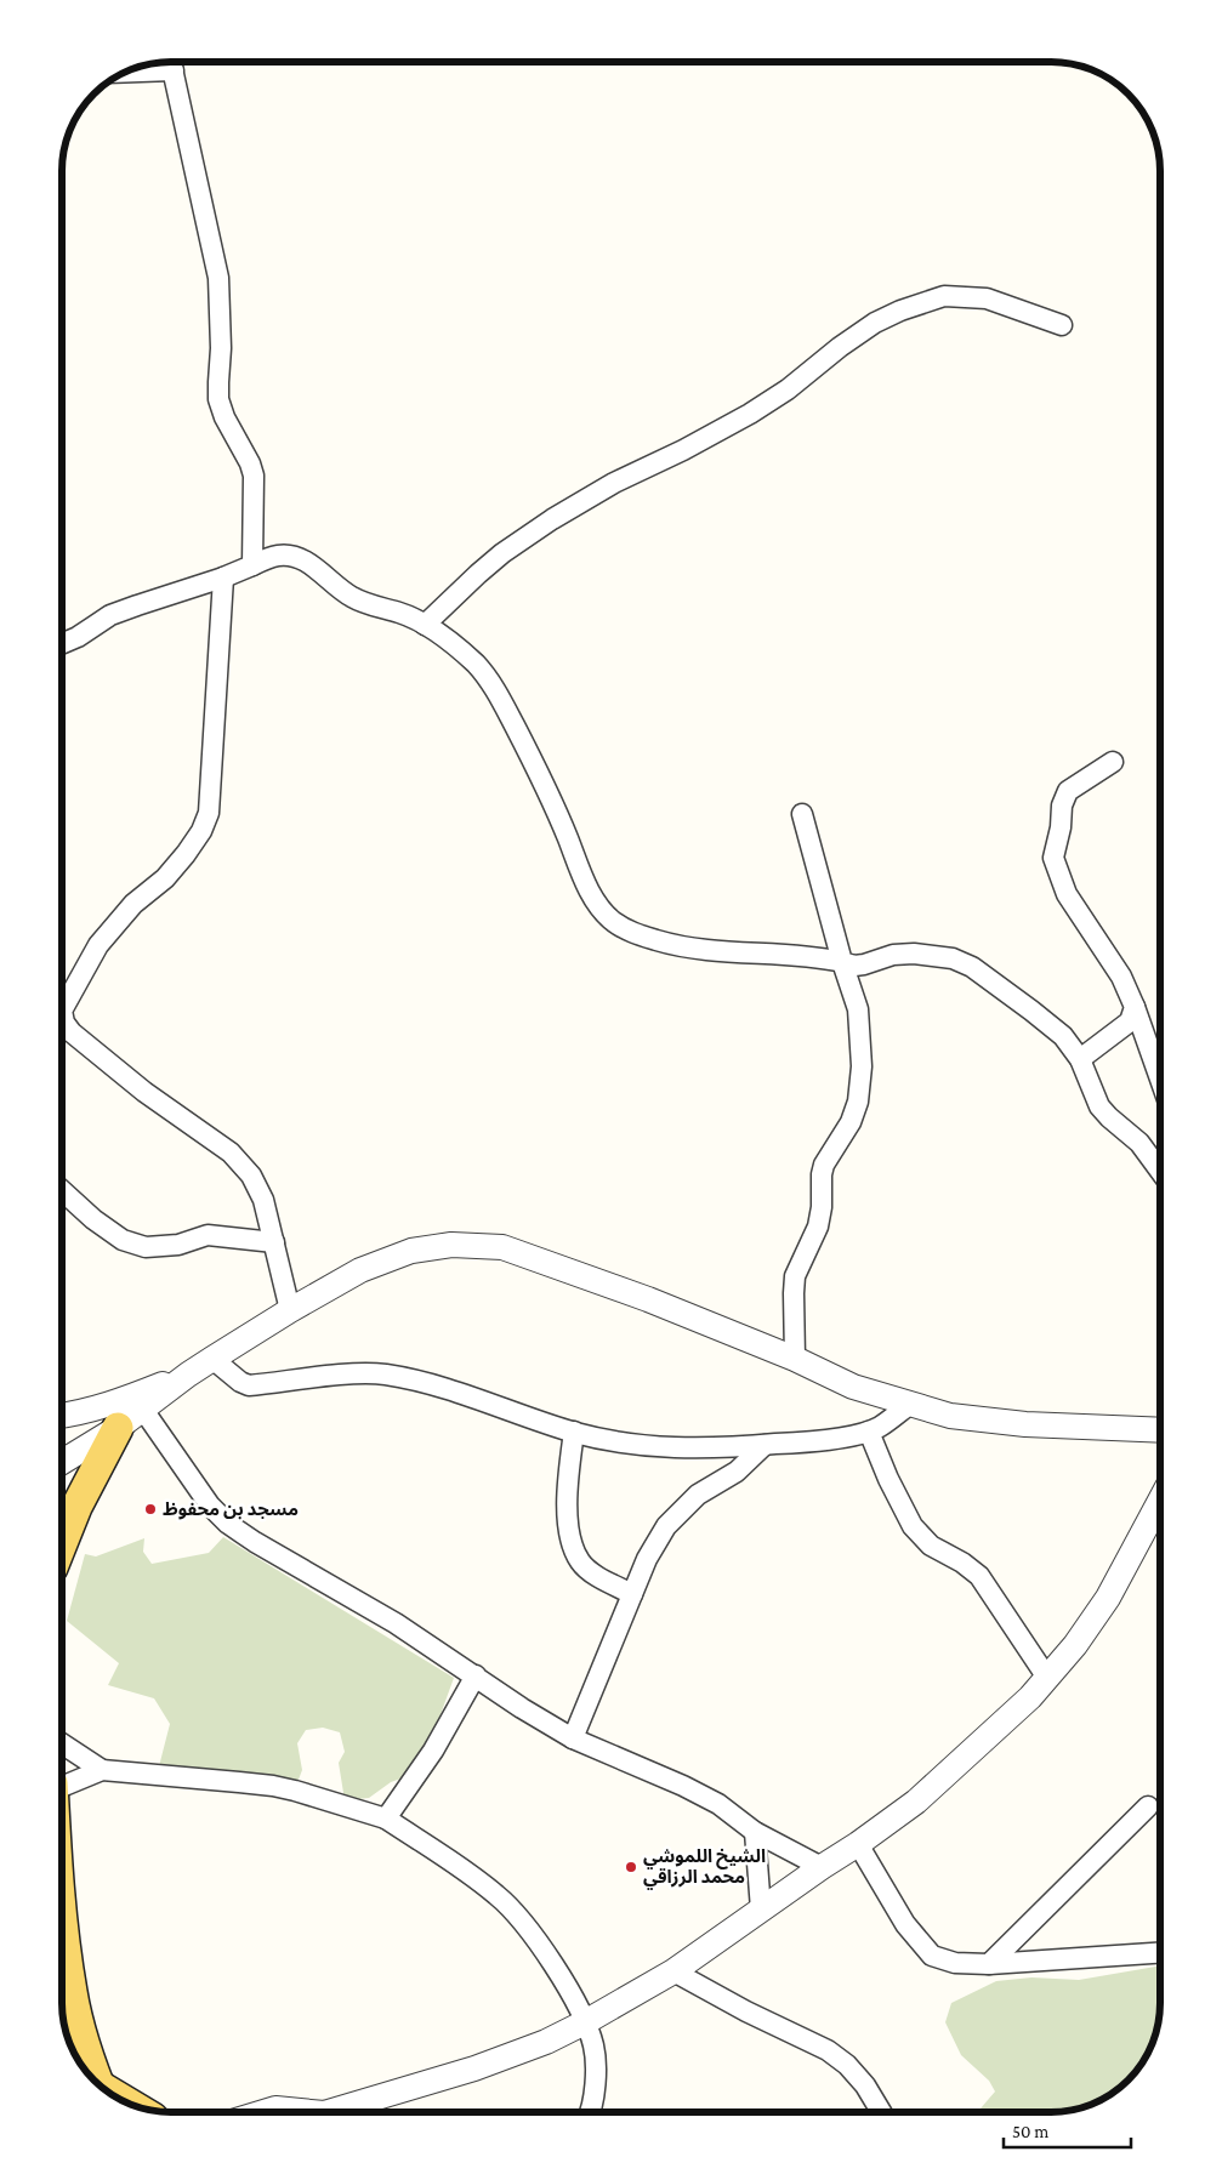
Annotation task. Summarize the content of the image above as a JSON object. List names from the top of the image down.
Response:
{
  "places": ["مسجد بن محفوظ", "الشيخ اللموشي محمد الرزاقي"],
  "scale_bar": "50 m"
}
